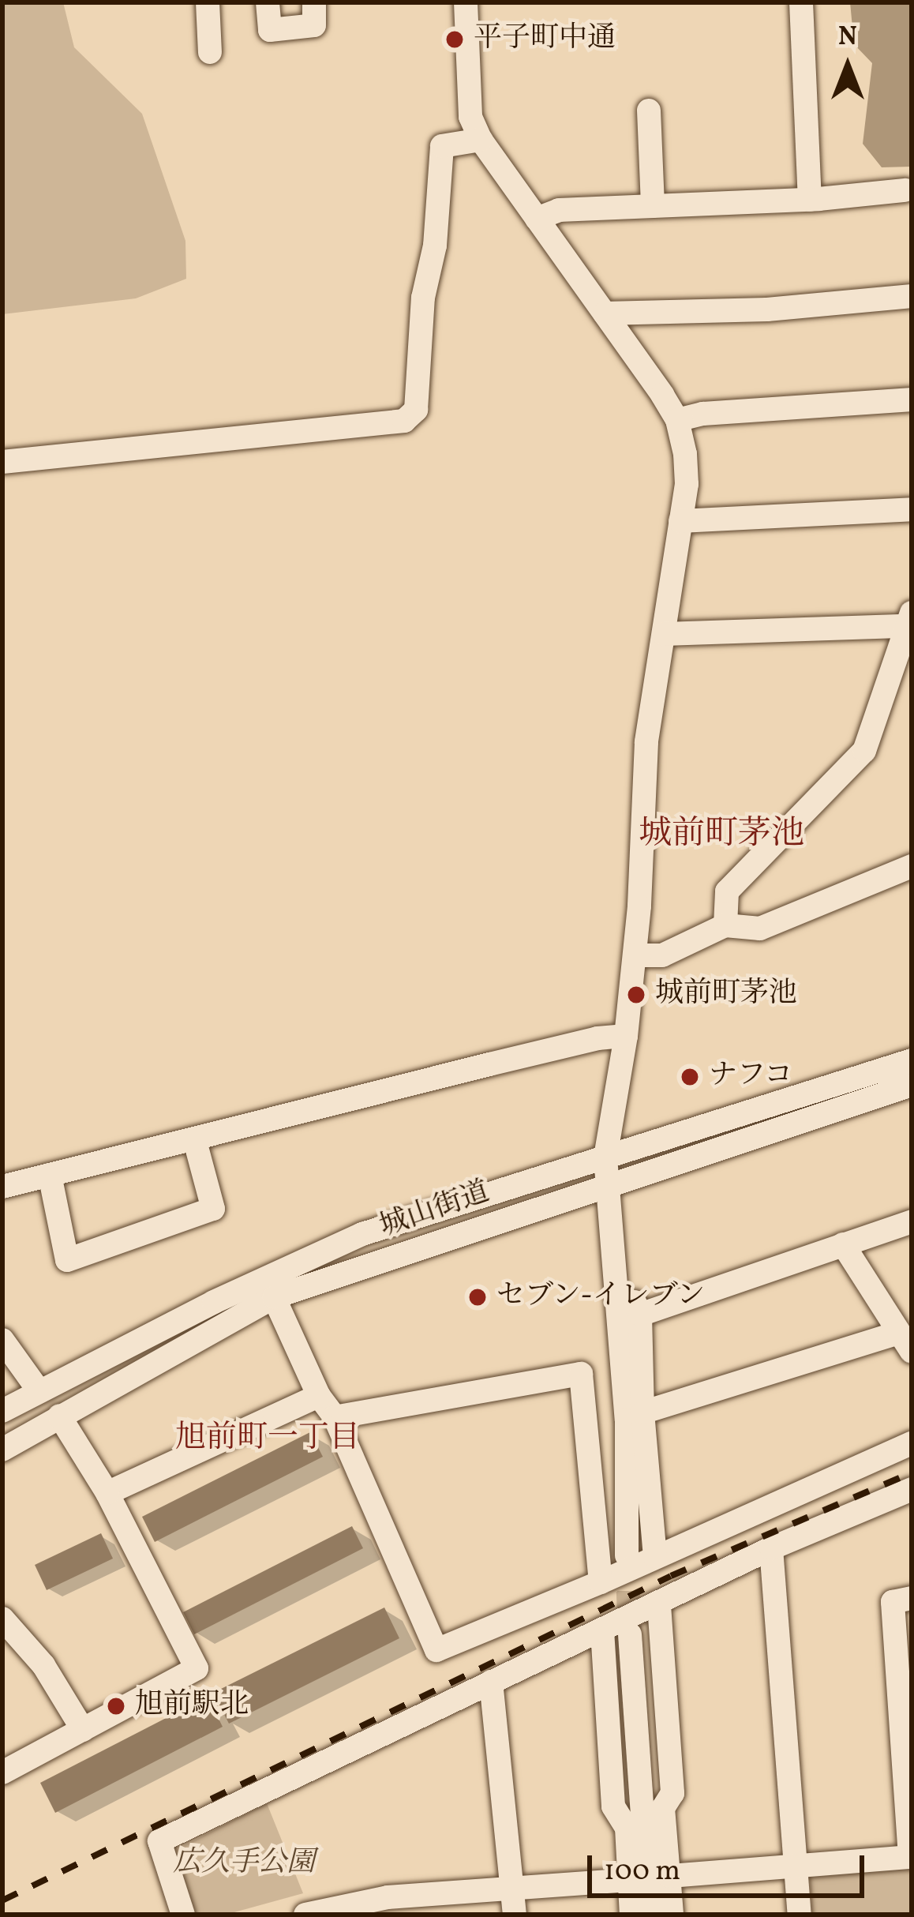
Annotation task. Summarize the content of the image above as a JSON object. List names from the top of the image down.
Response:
{
  "streets": {
    "street": ["城山街道"]
  },
  "districts": ["城前町茅池", "旭前町一丁目"],
  "parks": ["広久手公園"],
  "places": [
    "平子町中通",
    "城前町茅池",
    "ナフコ",
    "セブン-イレブン",
    "旭前駅北"
  ],
  "scale_bar": "100 m",
  "north": "top"
}
